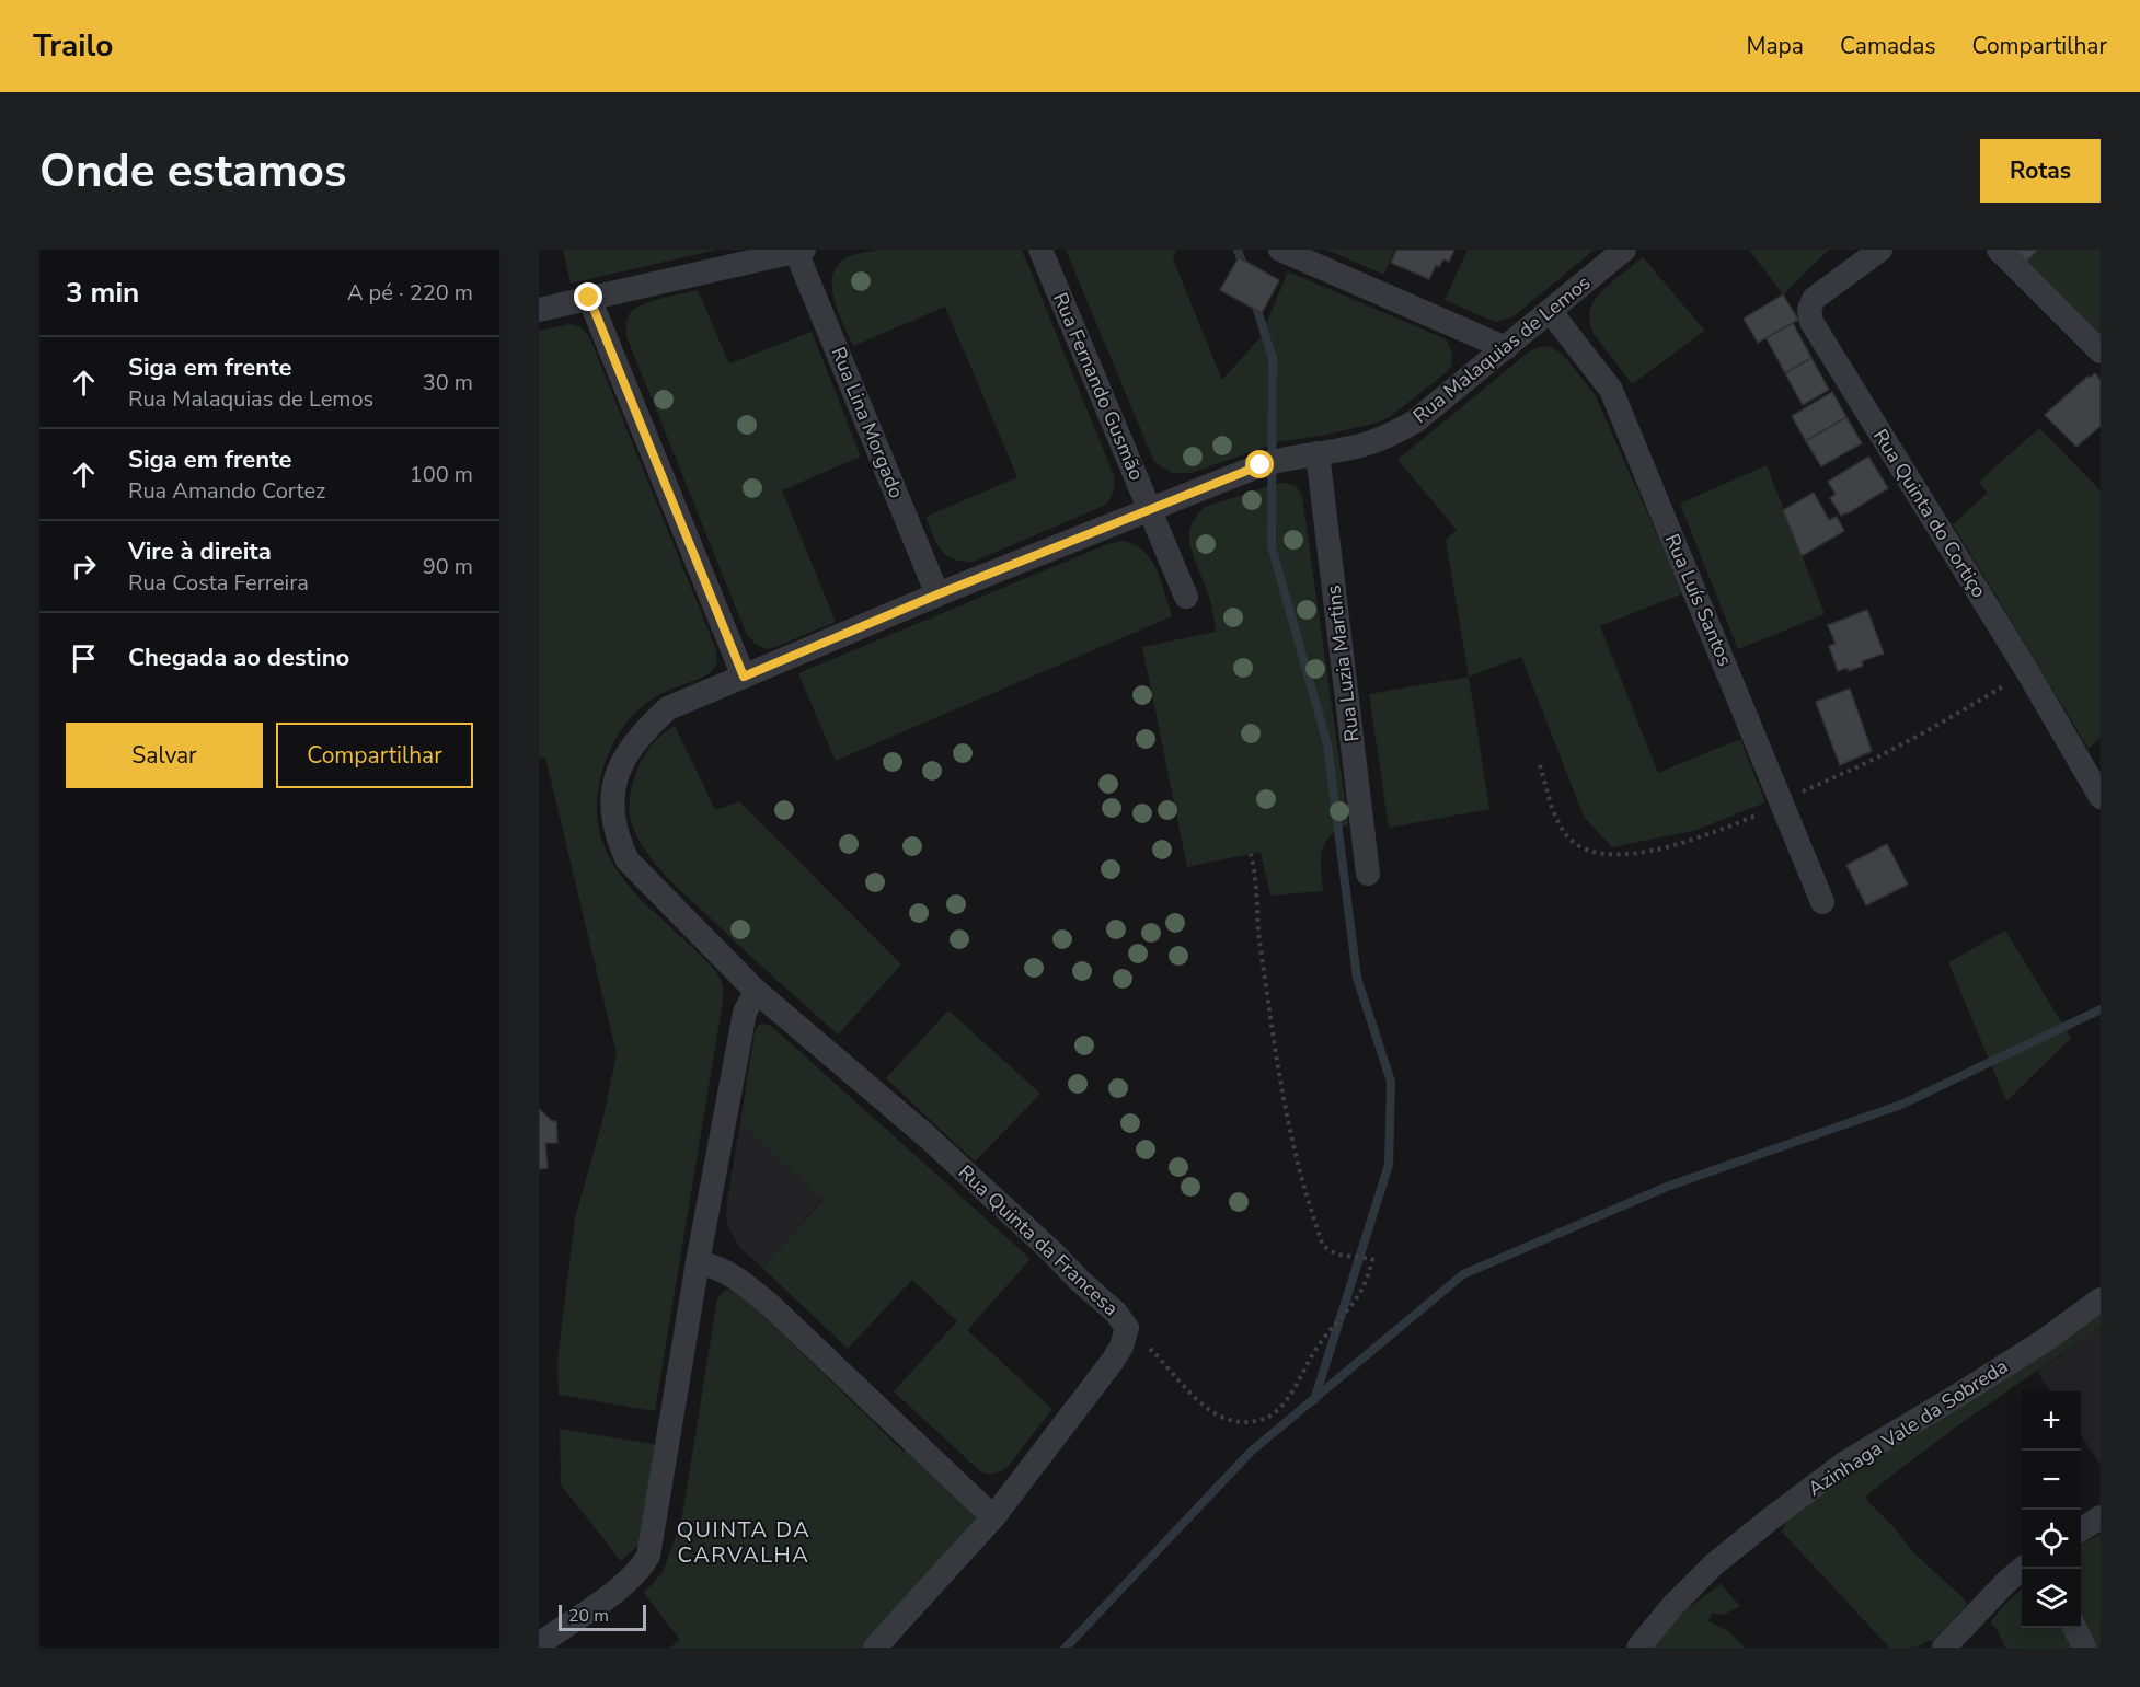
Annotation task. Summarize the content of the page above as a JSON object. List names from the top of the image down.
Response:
{
  "streets": {
    "street": [
      "Rua Malaquias de Lemos",
      "Rua Fernando Gusmão",
      "Rua Lina Morgado",
      "Rua Quinta do Cortiço",
      "Rua Luís Santos",
      "Rua Luzia Martins",
      "Rua Quinta da Francesa",
      "Azinhaga Vale da Sobreda"
    ]
  },
  "crossings": [
    ["Rua Malaquias de Lemos", "Rua Fernando Gusmão"],
    ["Rua Malaquias de Lemos", "Rua Lina Morgado"],
    ["Rua Malaquias de Lemos", "Rua Luís Santos"],
    ["Rua Malaquias de Lemos", "Rua Luzia Martins"],
    ["Rua Malaquias de Lemos", "Rua Quinta da Francesa"]
  ],
  "districts": ["QUINTA DA CARVALHA"],
  "scale_bar": "20 m",
  "page": {
    "header": "Trailo",
    "nav": ["Mapa", "Camadas", "Compartilhar"],
    "buttons": [
      "Rotas",
      ["Salvar", "Compartilhar"]
    ],
    "title": "Onde estamos",
    "heading": ["3 min", "A pé · 220 m"],
    "list": [
      ["Siga em frente", "Rua Malaquias de Lemos", "30 m"],
      ["Siga em frente", "Rua Amando Cortez", "100 m"],
      ["Vire à direita", "Rua Costa Ferreira", "90 m"],
      "Chegada ao destino"
    ],
    "map_buttons": ["+", "−"],
    "scale": "20 m"
  }
}
